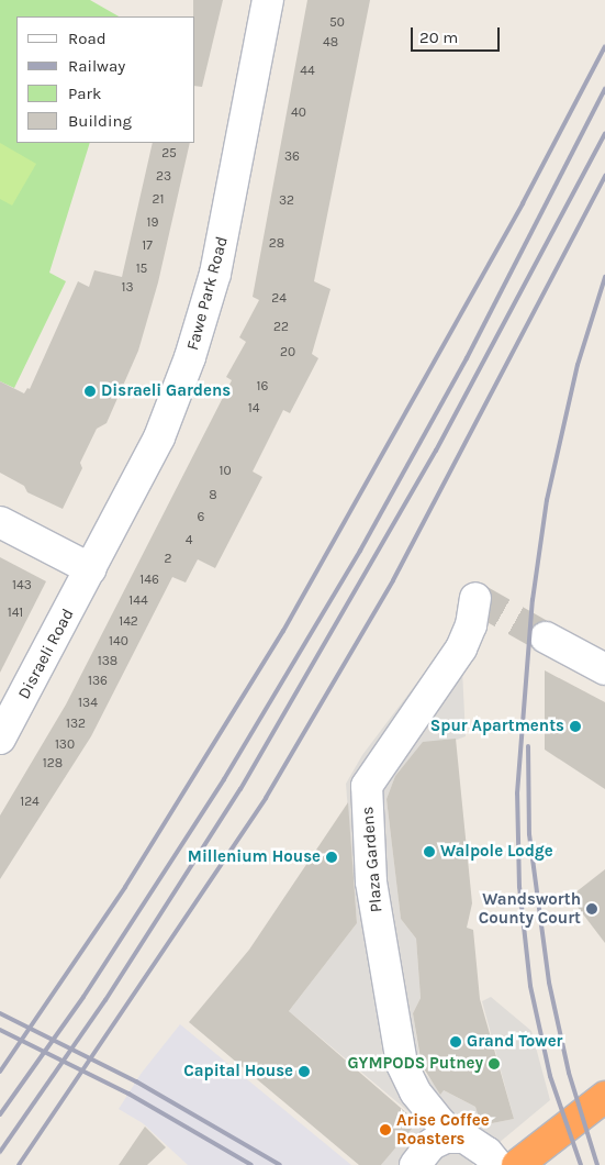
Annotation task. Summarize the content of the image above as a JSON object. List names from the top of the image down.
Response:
{
  "streets": {
    "street": ["Fawe Park Road", "Disraeli Road", "Plaza Gardens"]
  },
  "crossings": [
    ["Fawe Park Road", "Disraeli Road"]
  ],
  "places": [
    "Disraeli Gardens",
    "Spur Apartments",
    "Walpole Lodge",
    "Millenium House",
    "Wandsworth County Court",
    "Grand Tower",
    "GYMPODS Putney",
    "Capital House",
    "Arise Coffee Roasters"
  ],
  "house_numbers": [
    "50",
    "48",
    "44",
    "40",
    "25",
    "36",
    "23",
    "21",
    "32",
    "19",
    "28",
    "17",
    "15",
    "13",
    "24",
    "22",
    "20",
    "16",
    "14",
    "10",
    "8",
    "6",
    "4",
    "2",
    "146",
    "143",
    "144",
    "141",
    "142",
    "140",
    "138",
    "136",
    "134",
    "132",
    "130",
    "128",
    "124"
  ],
  "legend": [
    "Road",
    "Railway",
    "Park",
    "Building"
  ],
  "scale_bar": "20 m"
}
